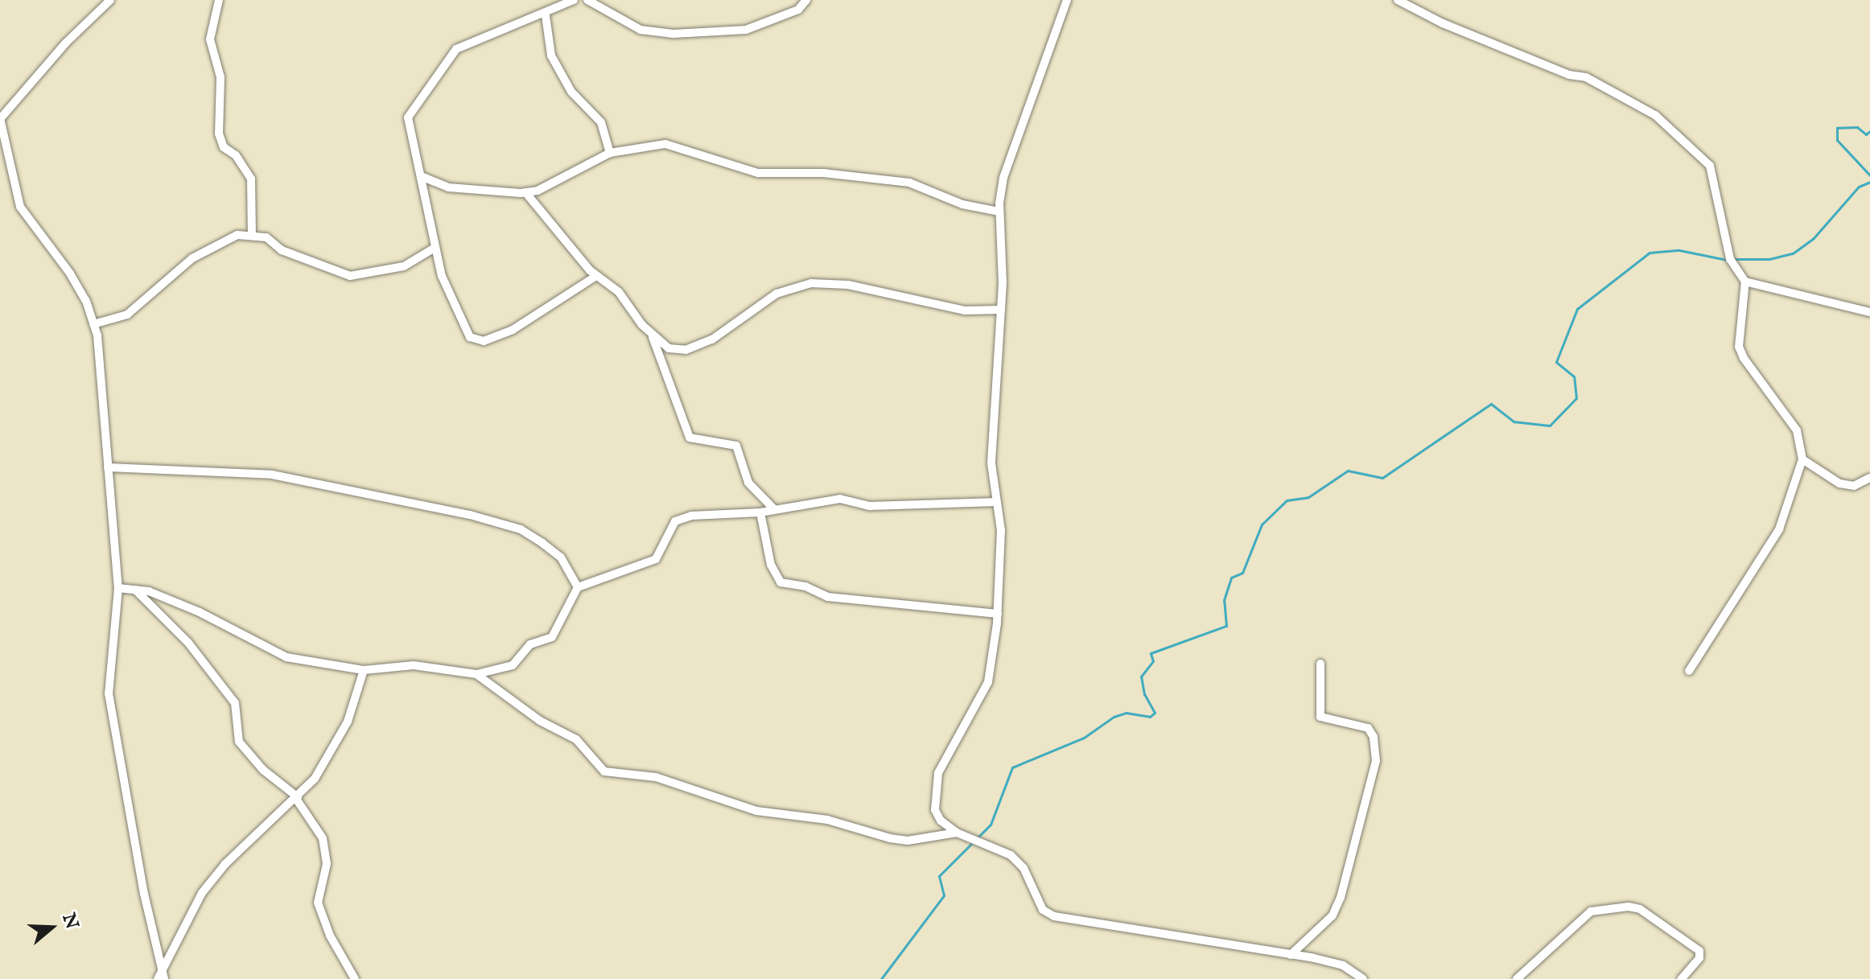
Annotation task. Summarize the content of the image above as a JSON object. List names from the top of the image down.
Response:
{
  "north": "right"
}
